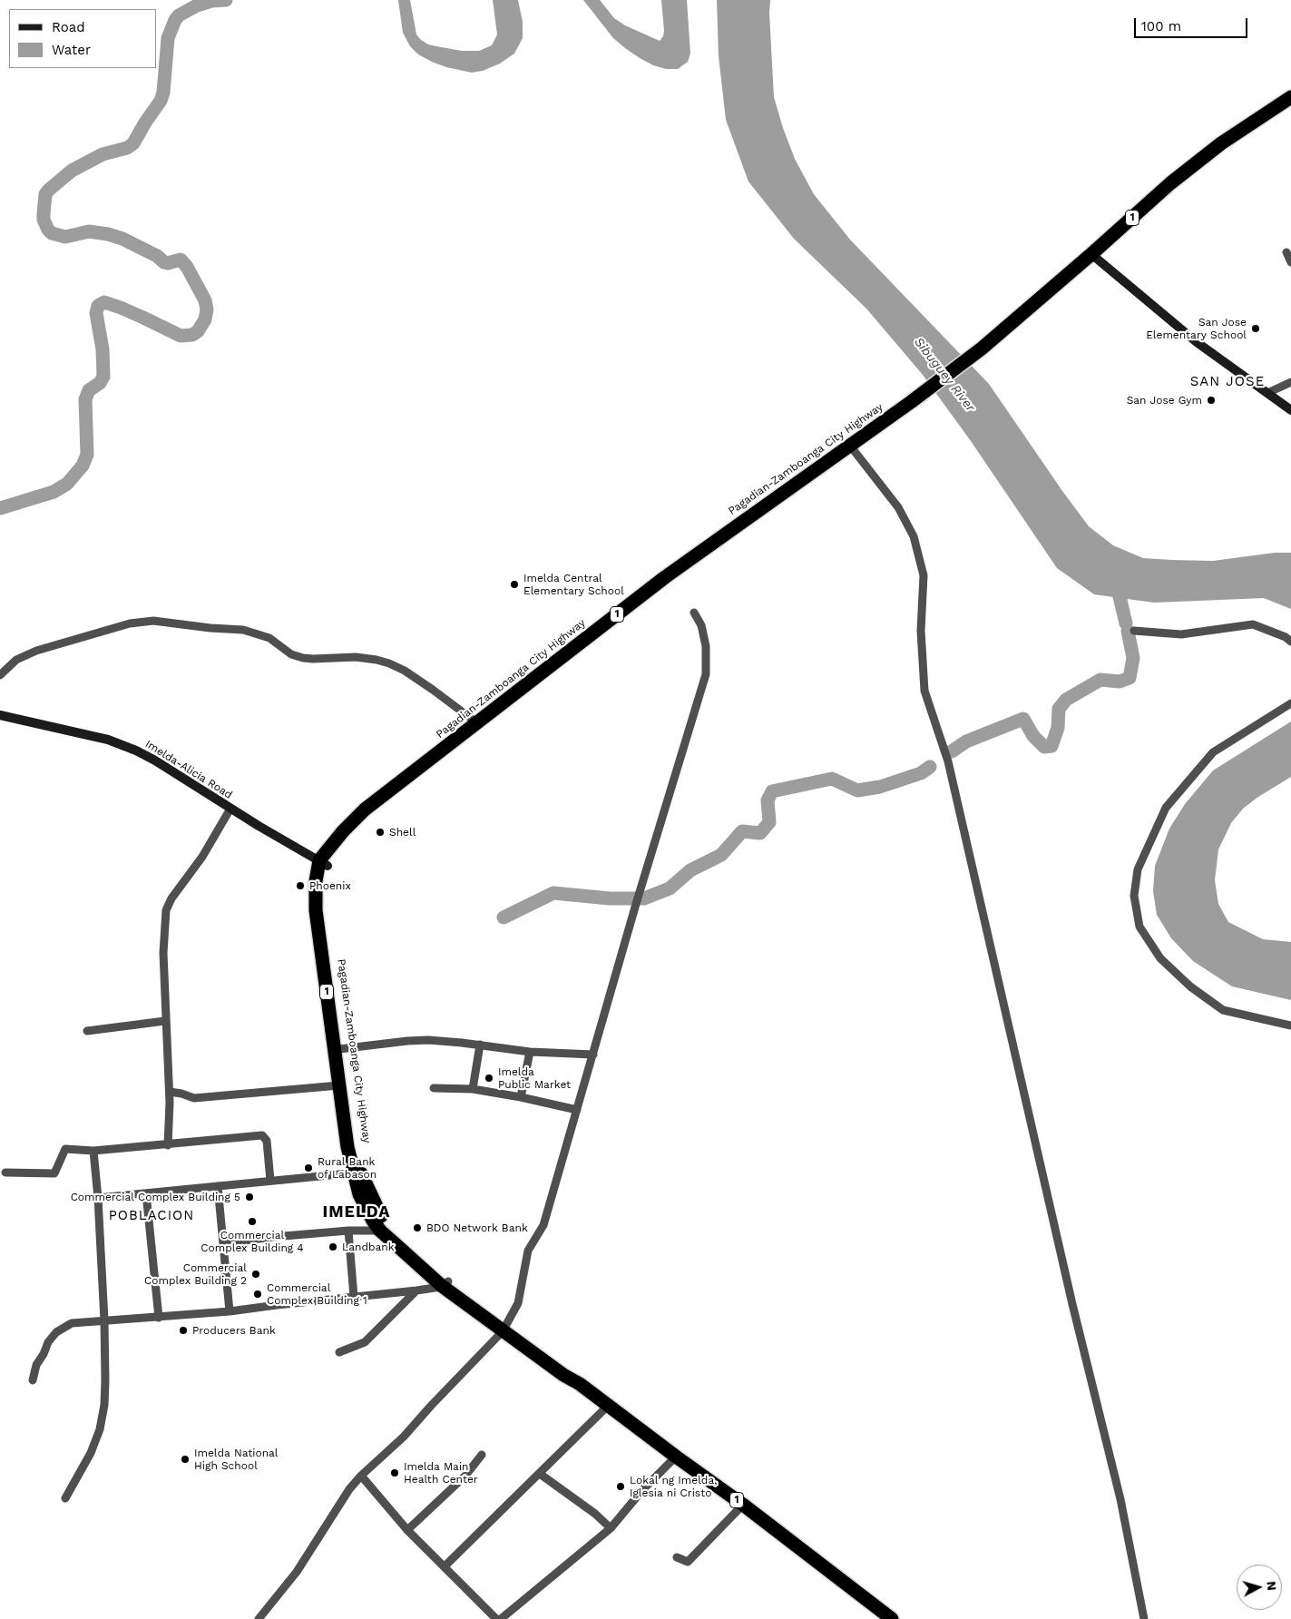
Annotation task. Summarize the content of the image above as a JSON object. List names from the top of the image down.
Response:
{
  "streets": {
    "highway": ["1", "Pagadian-Zamboanga City Highway"],
    "main road": ["Imelda-Alicia Road"]
  },
  "crossings": [
    ["Pagadian-Zamboanga City Highway", "Imelda-Alicia Road"]
  ],
  "districts": ["SAN JOSE", "IMELDA", "POBLACION"],
  "water": ["Sibuguey River"],
  "places": [
    "San Jose Elementary School",
    "San Jose Gym",
    "Imelda Central Elementary School",
    "Shell",
    "Phoenix",
    "Imelda Public Market",
    "Rural Bank of Labason",
    "Commercial Complex Building 5",
    "Commercial Complex Building 4",
    "BDO Network Bank",
    "Landbank",
    "Commercial Complex Building 2",
    "Commercial Complex Building 1",
    "Producers Bank",
    "Imelda National High School",
    "Imelda Main Health Center",
    "Lokal ng Imelda, Iglesia ni Cristo"
  ],
  "legend": ["Road", "Water"],
  "scale_bar": "100 m",
  "north": "right"
}
